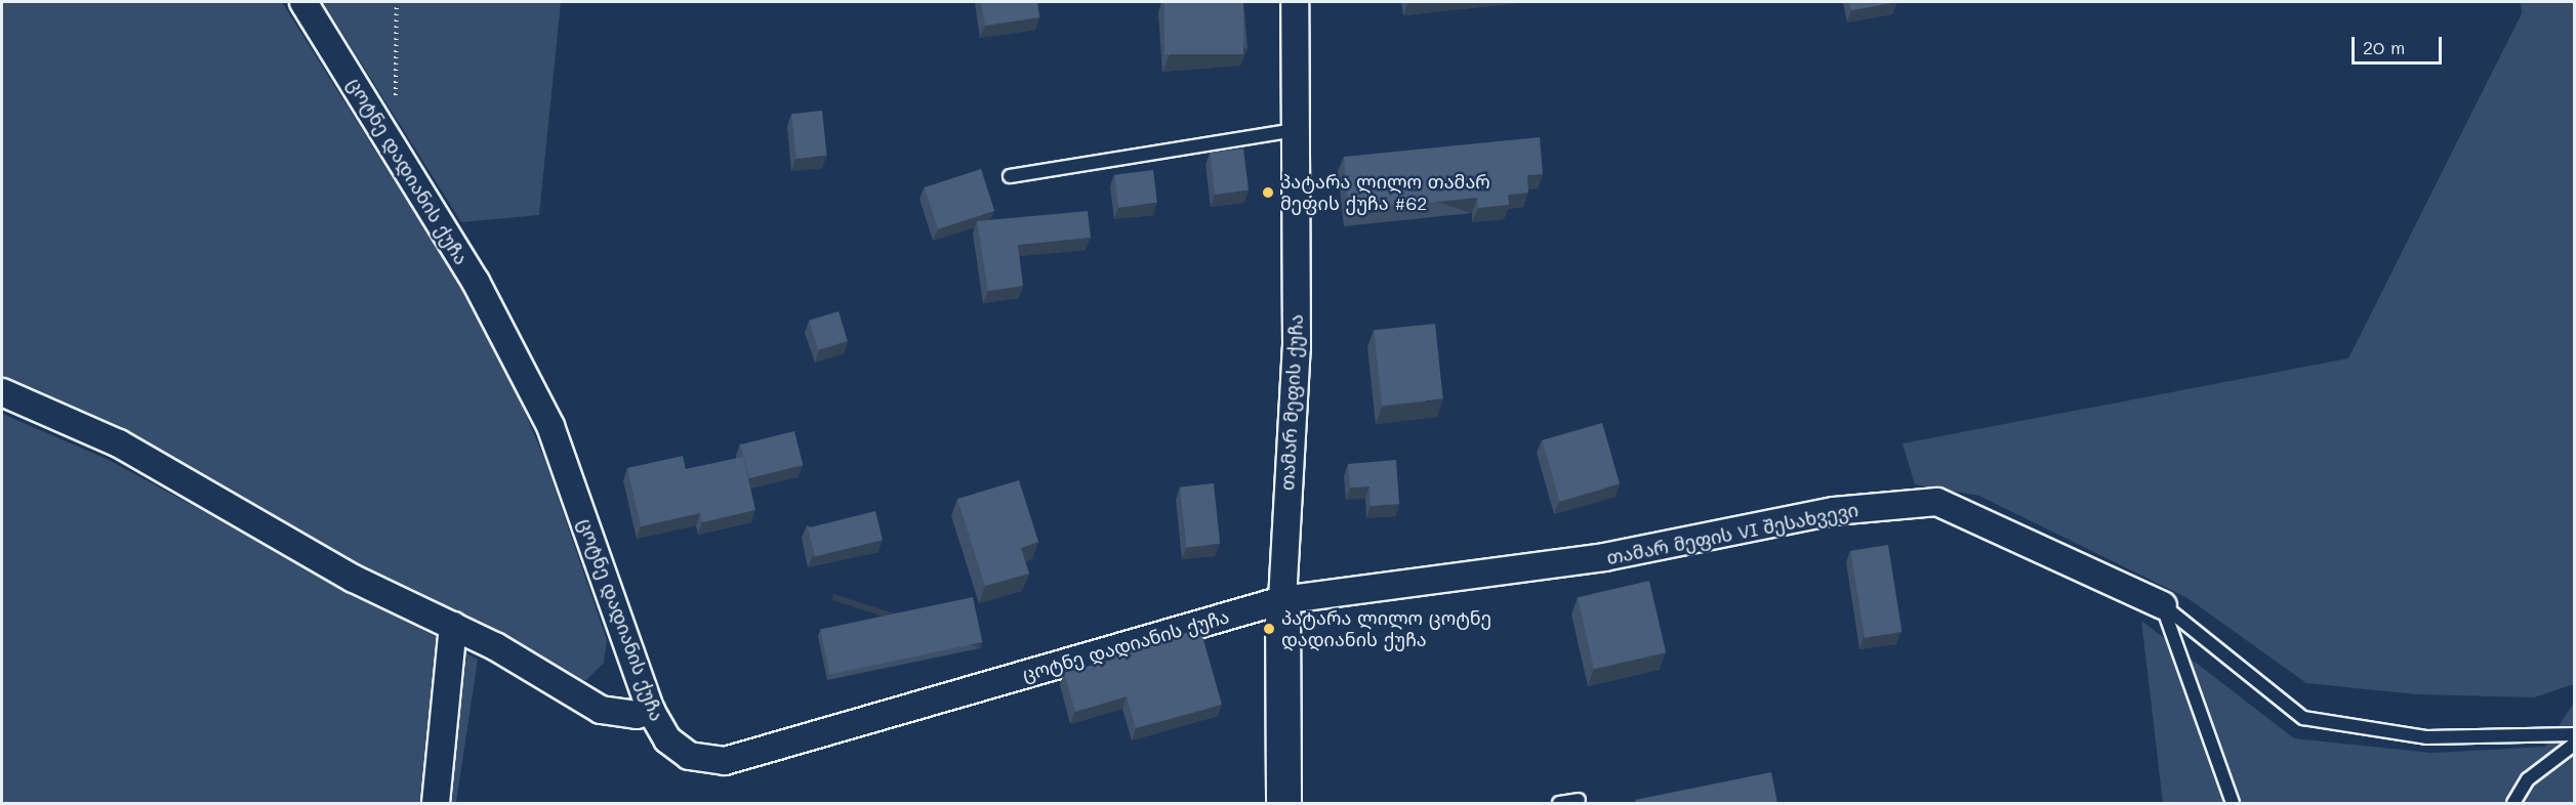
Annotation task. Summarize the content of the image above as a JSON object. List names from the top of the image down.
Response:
{
  "streets": {
    "street": ["ცოტნე დადიანის ქუჩა", "თამარ მეფის ქუჩა", "თამარ მეფის VI შესახვევი"]
  },
  "crossings": [
    ["ცოტნე დადიანის ქუჩა", "თამარ მეფის ქუჩა"],
    ["ცოტნე დადიანის ქუჩა", "თამარ მეფის VI შესახვევი"],
    ["თამარ მეფის ქუჩა", "თამარ მეფის VI შესახვევი"]
  ],
  "places": ["პატარა ლილო თამარ მეფის ქუჩა #62", "პატარა ლილო ცოტნე დადიანის ქუჩა"],
  "scale_bar": "20 m"
}
